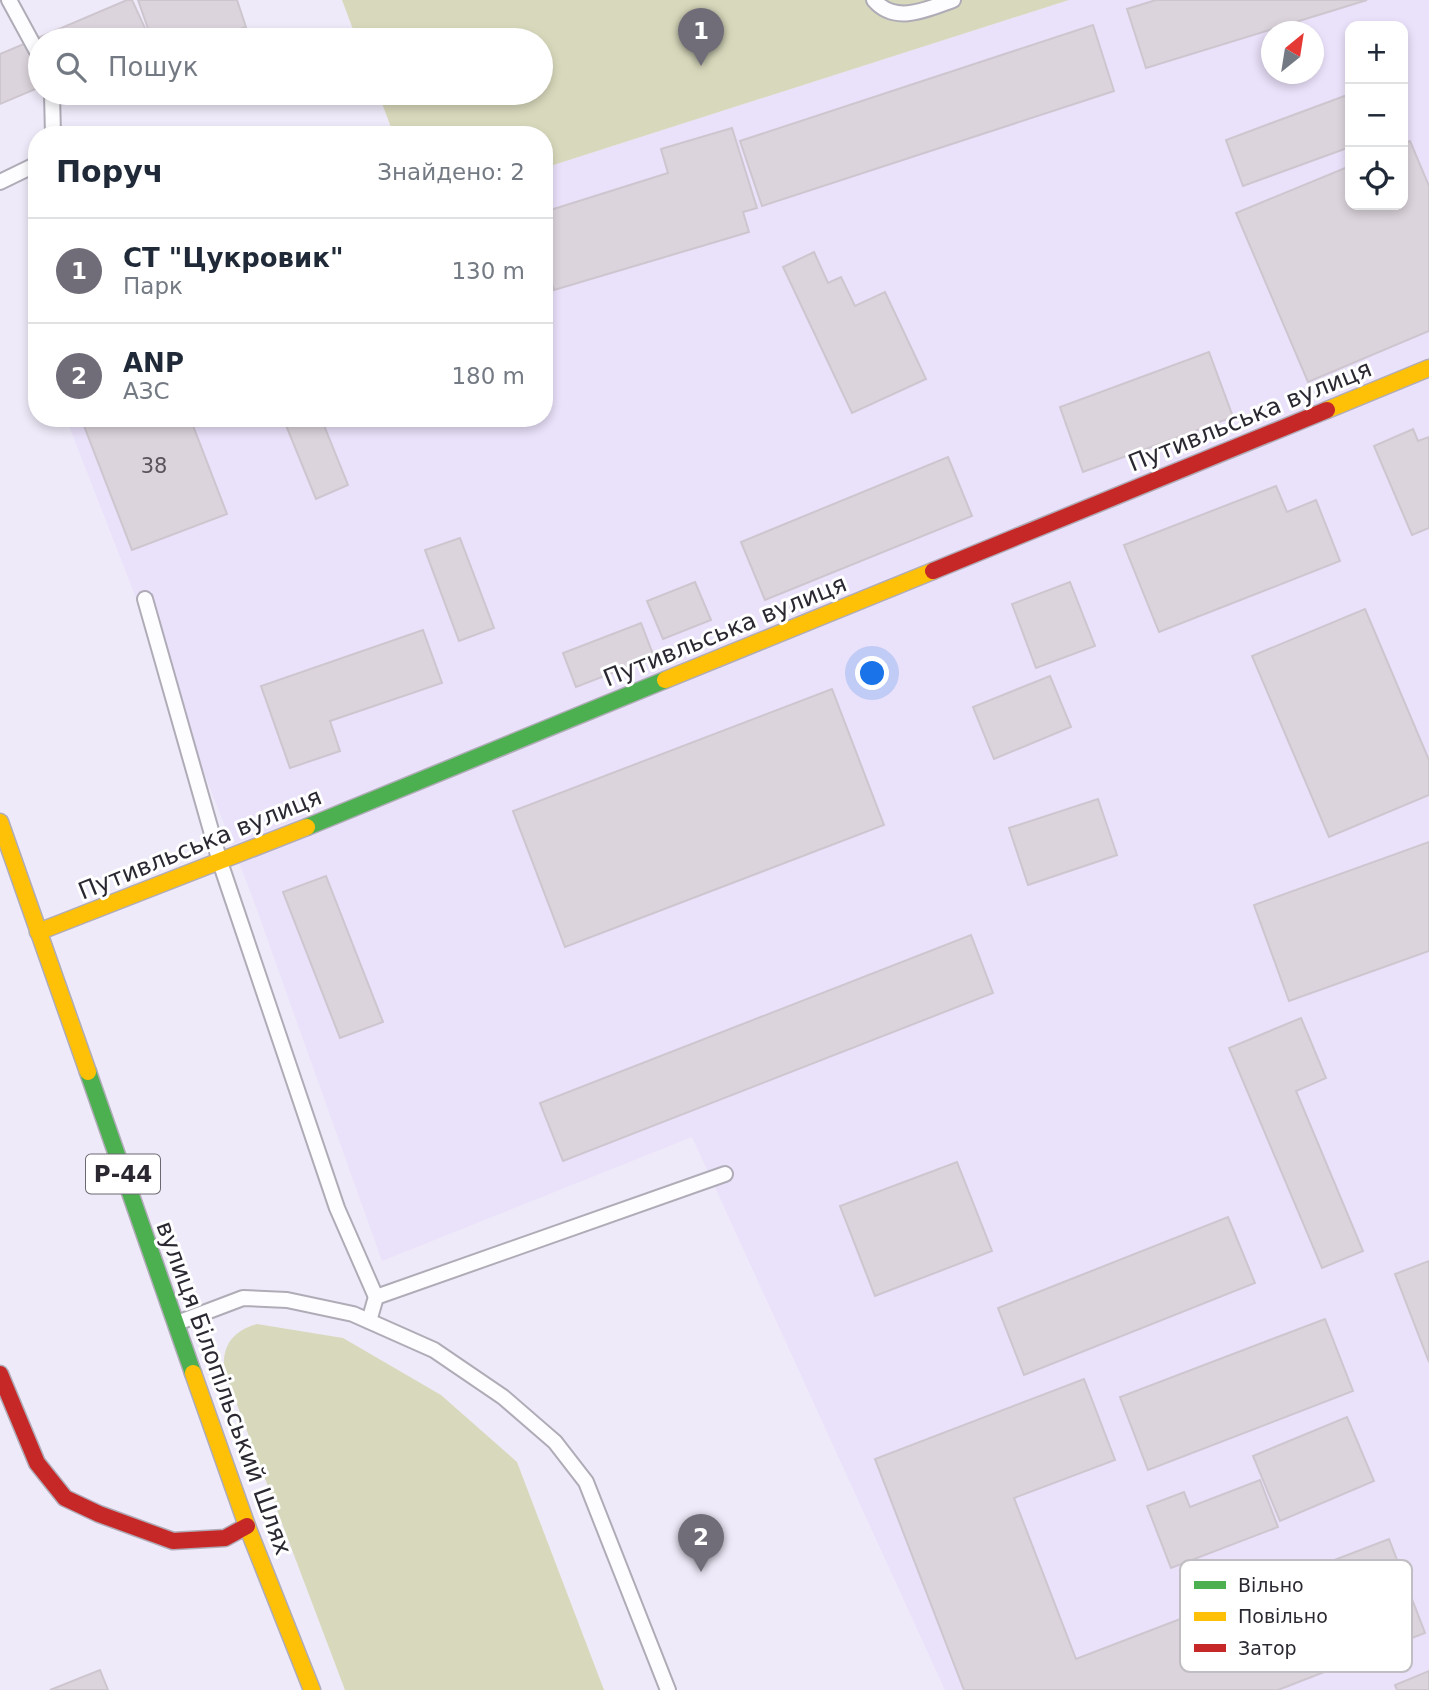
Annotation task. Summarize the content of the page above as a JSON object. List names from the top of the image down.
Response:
{
  "streets": {
    "street": ["Путивльська вулиця", "Р-44", "вулиця Білопільський Шлях"]
  },
  "crossings": [
    ["Путивльська вулиця", "вулиця Білопільський Шлях"]
  ],
  "house_numbers": ["38"],
  "legend": ["Вільно", "Повільно", "Затор"],
  "north": "top right",
  "page": {
    "pins": ["1", "2"],
    "map_buttons": ["+", "−"],
    "search": "Пошук",
    "heading": ["Поруч", "Знайдено: 2"],
    "list": [
      {
        "mark": "1",
        "name": "СТ \"Цукровик\"",
        "note": "Парк",
        "value": "130 m"
      },
      {
        "mark": "2",
        "name": "ANP",
        "note": "АЗС",
        "value": "180 m"
      }
    ]
  }
}
